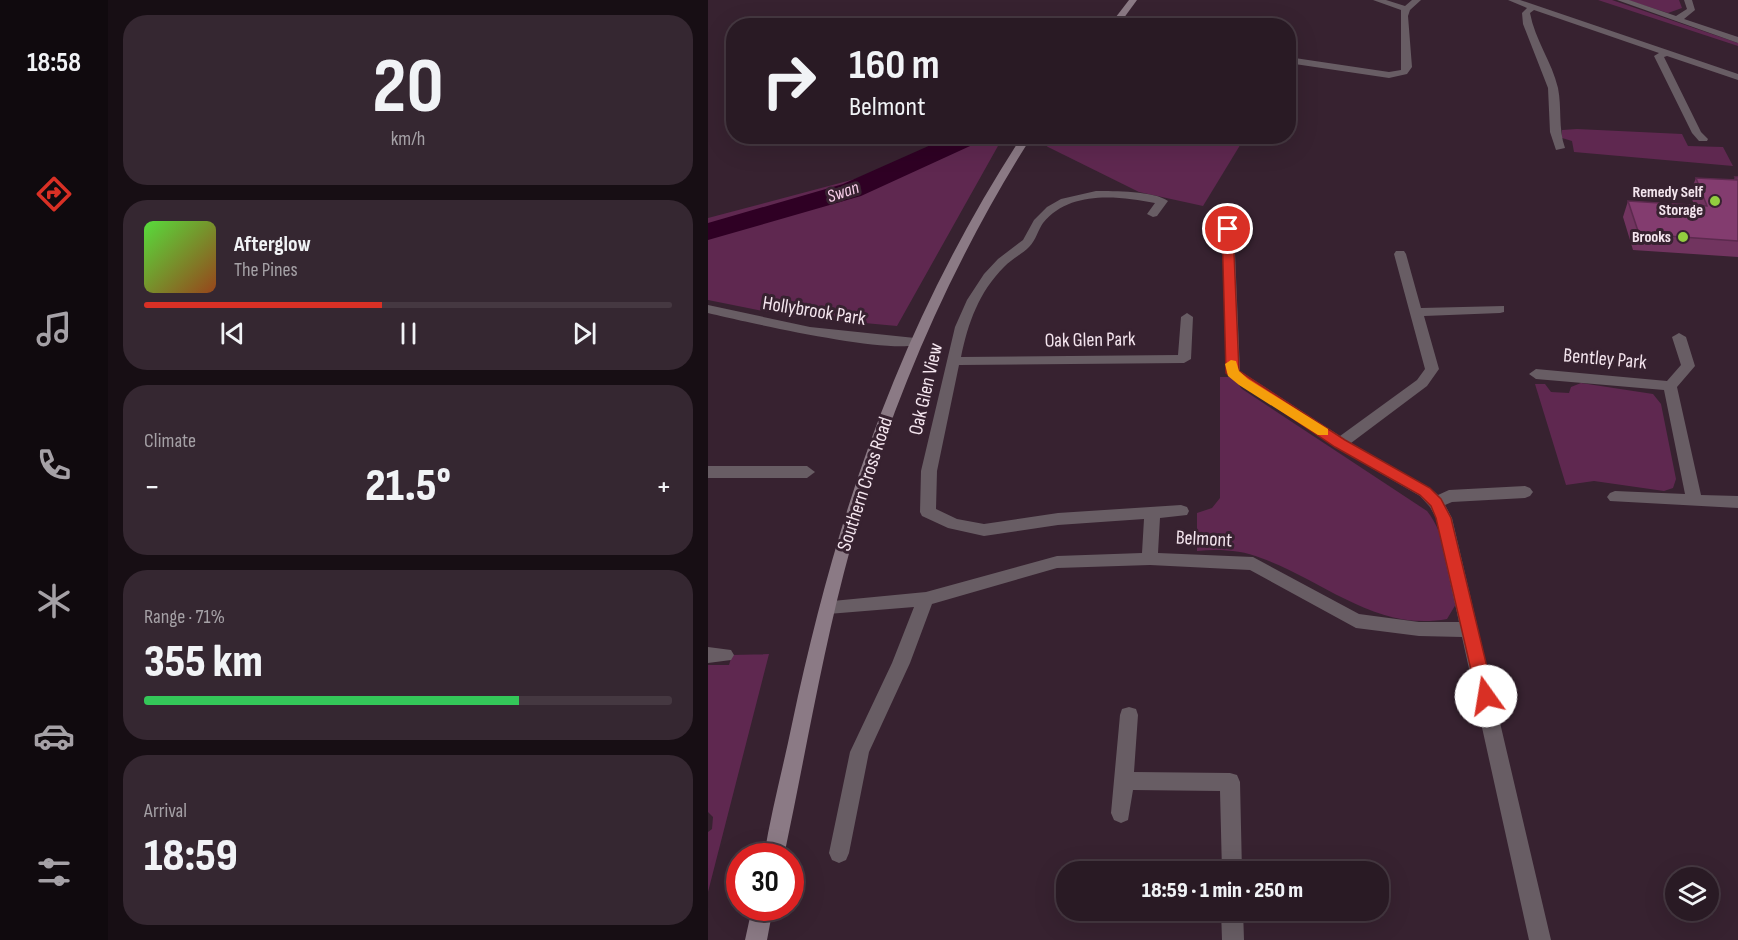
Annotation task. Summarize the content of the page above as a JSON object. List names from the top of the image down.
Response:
{
  "streets": {
    "main road": ["Southern Cross Road"],
    "street": [
      "Hollybrook Park",
      "Oak Glen Park",
      "Bentley Park",
      "Oak Glen View",
      "Belmont"
    ]
  },
  "crossings": [
    ["Hollybrook Park", "Southern Cross Road"],
    ["Oak Glen Park", "Oak Glen View"],
    ["Southern Cross Road", "Belmont"]
  ],
  "water": ["Swan"],
  "places": ["Remedy Self Storage", "Brooks"],
  "page": {
    "tabs": "18:58",
    "tile": [
      ["20", "km/h"],
      "Climate",
      ["Range · 71%", "355 km"],
      ["Arrival", "18:59"]
    ],
    "turn": ["160 m", "Belmont"],
    "song": ["Afterglow", "The Pines"],
    "heat": ["−", "21.5°", "+"],
    "limit": "30",
    "trip": "18:59 · 1 min · 250 m"
  }
}
